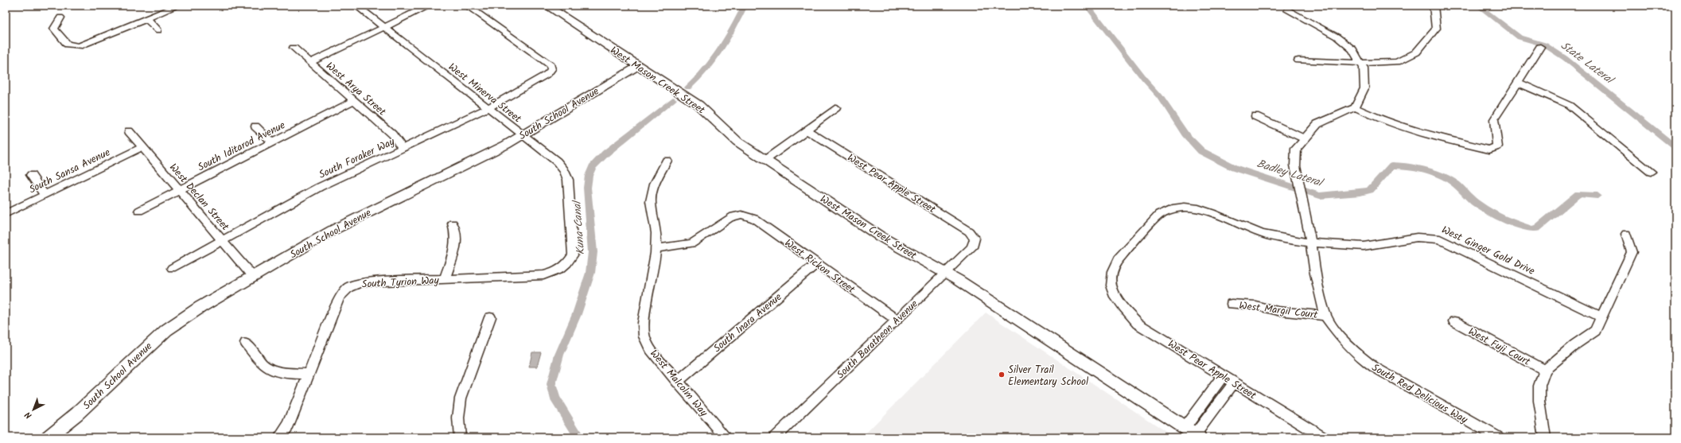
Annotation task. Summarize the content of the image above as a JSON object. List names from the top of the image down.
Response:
{
  "streets": {
    "street": [
      "West Mason Creek Street",
      "West Arya Street",
      "West Minerva Street",
      "South School Avenue",
      "South Iditarod Avenue",
      "South Foraker Way",
      "South Sansa Avenue",
      "West Pear Apple Street",
      "West Declan Street",
      "West Ginger Gold Drive",
      "West Rickon Street",
      "South Tyrion Way",
      "West Margil Court",
      "South Inara Avenue",
      "South Baratheon Avenue",
      "West Fuji Court",
      "West Malcolm Way",
      "South Red Delicious Way"
    ]
  },
  "crossings": [
    ["West Mason Creek Street", "South School Avenue"],
    ["West Mason Creek Street", "South Baratheon Avenue"],
    ["West Arya Street", "South Iditarod Avenue"],
    ["West Arya Street", "South Foraker Way"],
    ["West Minerva Street", "South School Avenue"],
    ["West Minerva Street", "South Foraker Way"],
    ["West Minerva Street", "South Tyrion Way"],
    ["South School Avenue", "West Declan Street"],
    ["South Iditarod Avenue", "West Declan Street"],
    ["South Foraker Way", "West Declan Street"],
    ["South Sansa Avenue", "West Declan Street"],
    ["West Pear Apple Street", "West Ginger Gold Drive"],
    ["West Pear Apple Street", "South Baratheon Avenue"],
    ["West Rickon Street", "South Inara Avenue"],
    ["West Rickon Street", "South Baratheon Avenue"],
    ["West Rickon Street", "West Malcolm Way"],
    ["West Margil Court", "South Red Delicious Way"],
    ["South Inara Avenue", "West Malcolm Way"]
  ],
  "water": ["State Lateral", "Badley Lateral", "Kuna Canal"],
  "places": ["Silver Trail Elementary School"],
  "north": "bottom left"
}
